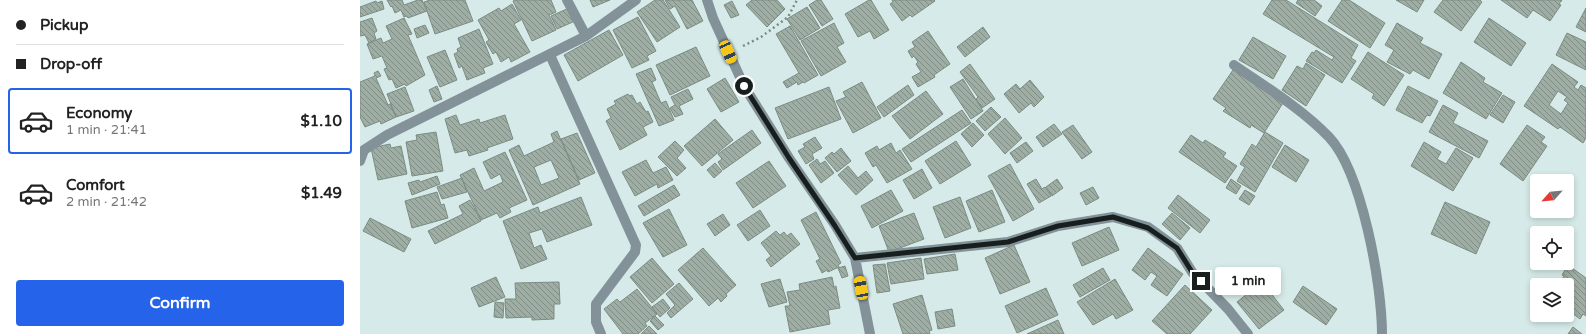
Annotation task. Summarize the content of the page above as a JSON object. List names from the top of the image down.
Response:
{
  "north": "bottom left",
  "page": {
    "banner": ["Pickup", "Drop-off"],
    "list": [
      {
        "name": "Economy",
        "note": "1 min · 21:41",
        "value": "$1.10"
      },
      {
        "name": "Comfort",
        "note": "2 min · 21:42",
        "value": "$1.49"
      }
    ],
    "bubble": "1 min",
    "buttons": "Confirm"
  }
}
